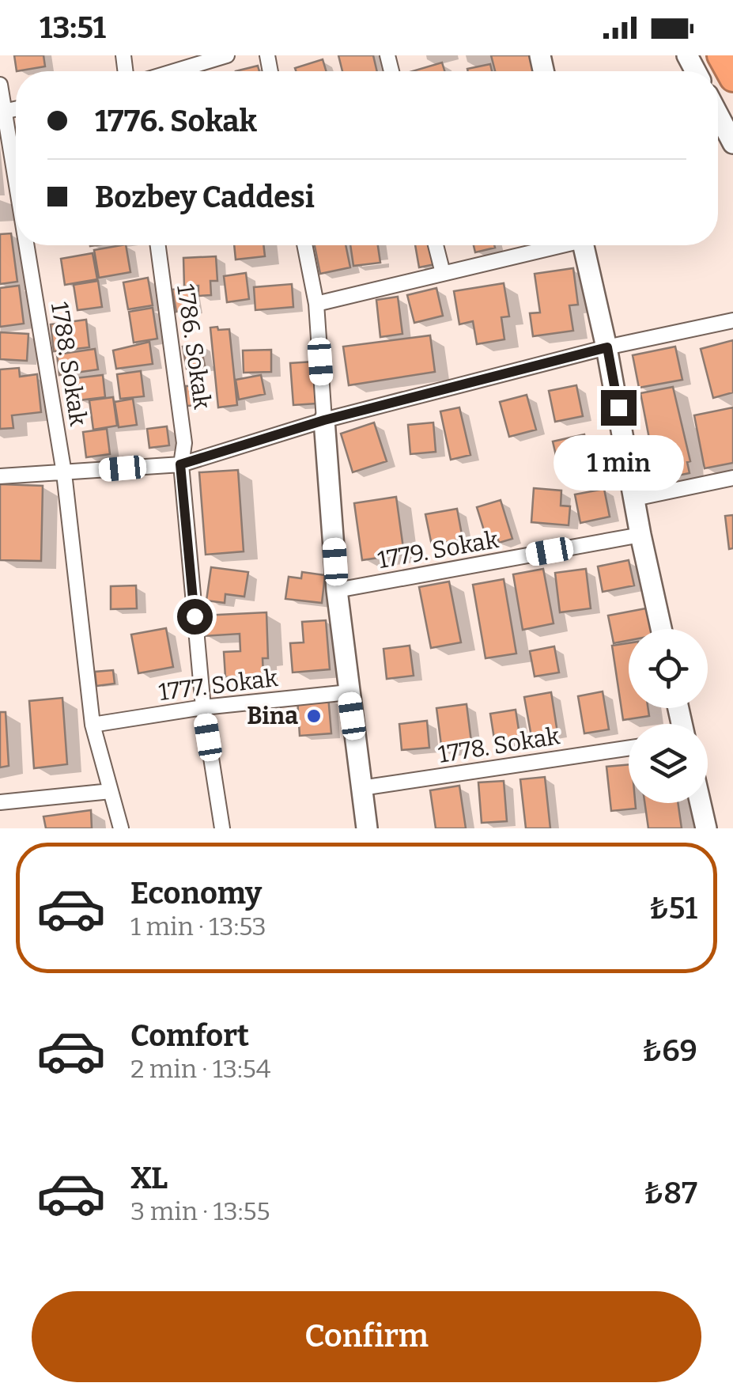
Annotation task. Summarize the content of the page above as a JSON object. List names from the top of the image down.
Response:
{
  "streets": {
    "street": [
      "1786. Sokak",
      "1788. Sokak",
      "1779. Sokak",
      "1777. Sokak",
      "1778. Sokak"
    ]
  },
  "crossings": [
    ["1786. Sokak", "1777. Sokak"],
    ["1788. Sokak", "1777. Sokak"]
  ],
  "places": ["Bina"],
  "page": {
    "status": "13:51",
    "banner": ["1776. Sokak", "Bozbey Caddesi"],
    "bubble": "1 min",
    "list": [
      {
        "name": "Economy",
        "note": "1 min · 13:53",
        "value": "₺51"
      },
      {
        "name": "Comfort",
        "note": "2 min · 13:54",
        "value": "₺69"
      },
      {
        "name": "XL",
        "note": "3 min · 13:55",
        "value": "₺87"
      }
    ],
    "buttons": "Confirm"
  }
}
